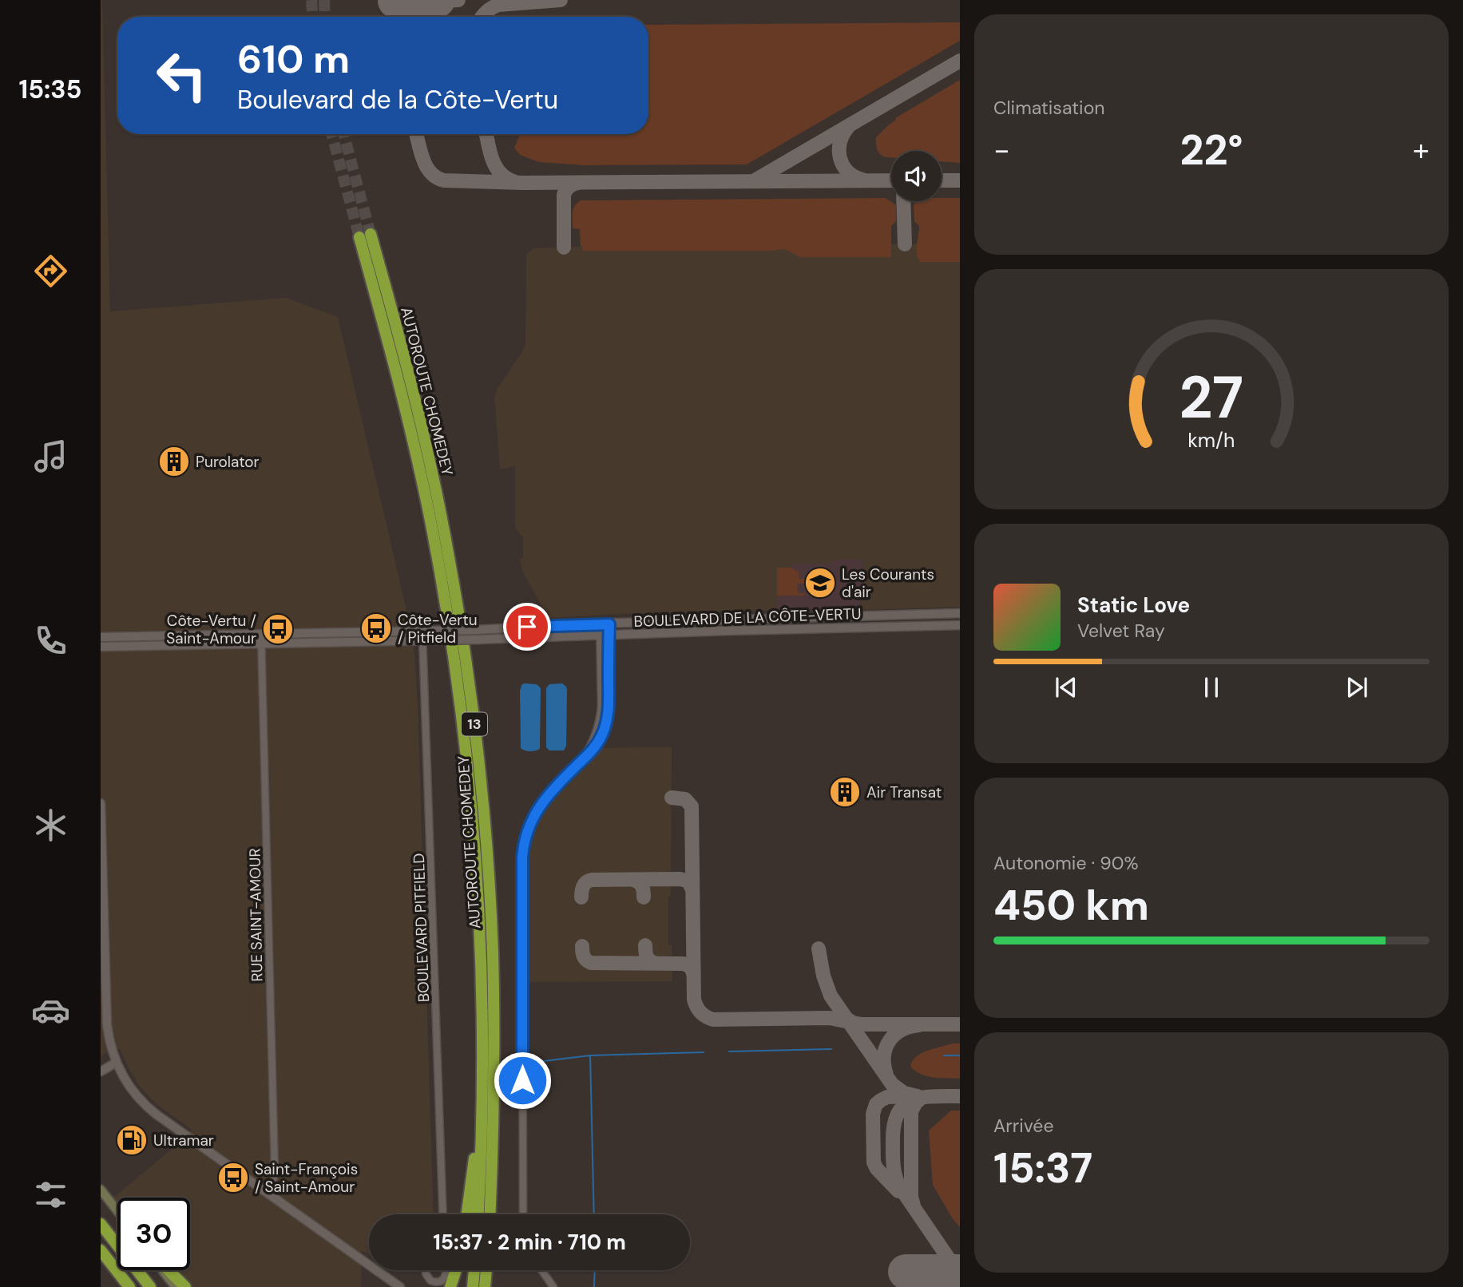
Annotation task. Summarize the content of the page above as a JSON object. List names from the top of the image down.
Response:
{
  "streets": {
    "highway": ["AUTOROUTE CHOMEDEY", "13"],
    "street": ["BOULEVARD DE LA CÔTE-VERTU", "RUE SAINT-AMOUR", "BOULEVARD PITFIELD"]
  },
  "crossings": [
    ["BOULEVARD DE LA CÔTE-VERTU", "RUE SAINT-AMOUR"],
    ["BOULEVARD DE LA CÔTE-VERTU", "BOULEVARD PITFIELD"]
  ],
  "places": {
    "building": ["Purolator", "Air Transat"],
    "school or university": ["Les Courants d'air"],
    "bus stop": ["Côte-Vertu / Pitfield", "Côte-Vertu / Saint-Amour", "Saint-François / Saint-Amour"],
    "fuel station": ["Ultramar"]
  },
  "page": {
    "tabs": "15:35",
    "tile": [
      "Climatisation",
      ["Autonomie · 90%", "450 km"],
      ["Arrivée", "15:37"]
    ],
    "turn": ["610 m", "Boulevard de la Côte-Vertu"],
    "heat": ["−", "22°", "+"],
    "song": ["Static Love", "Velvet Ray"],
    "limit": "30",
    "trip": "15:37 · 2 min · 710 m",
    "gauge": ["27", "km/h"]
  }
}
